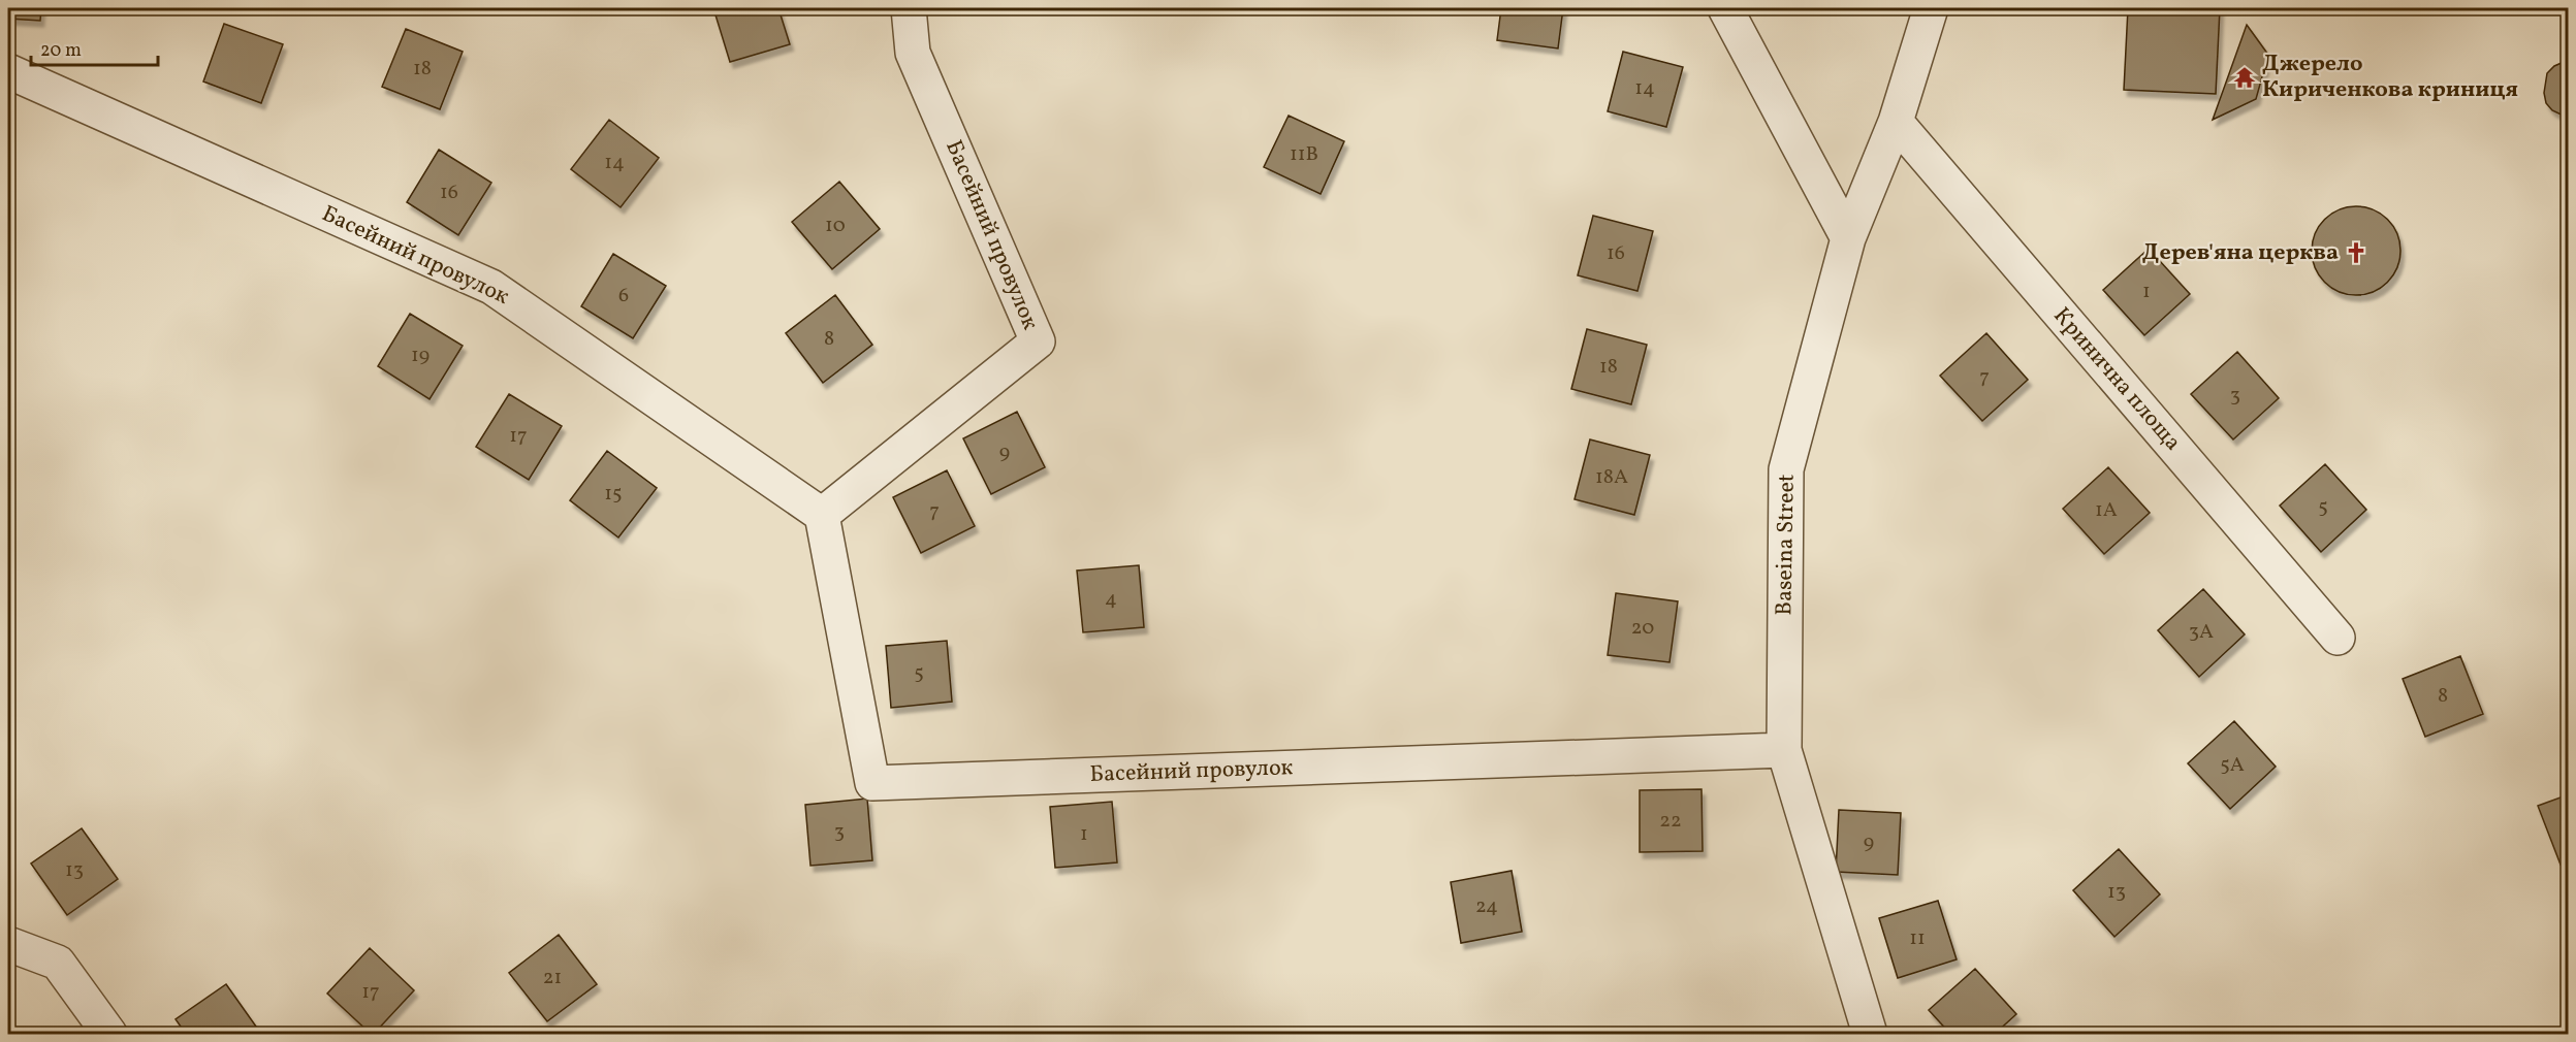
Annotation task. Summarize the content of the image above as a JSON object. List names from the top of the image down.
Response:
{
  "streets": {
    "street": ["Басейний провулок", "Кринична площа", "Baseina Street"]
  },
  "crossings": [
    ["Басейний провулок", "Baseina Street"]
  ],
  "places": {
    "temple": ["Джерело Кириченкова криниця"],
    "church": ["Дерев'яна церква"]
  },
  "house_numbers": [
    "18",
    "14",
    "11В",
    "14",
    "16",
    "10",
    "16",
    "1",
    "6",
    "8",
    "19",
    "18",
    "7",
    "3",
    "17",
    "9",
    "18А",
    "15",
    "5",
    "1А",
    "7",
    "4",
    "20",
    "3А",
    "5",
    "8",
    "5А",
    "22",
    "3",
    "1",
    "9",
    "13",
    "13",
    "24",
    "11",
    "21",
    "17"
  ],
  "scale_bar": "20 m"
}
